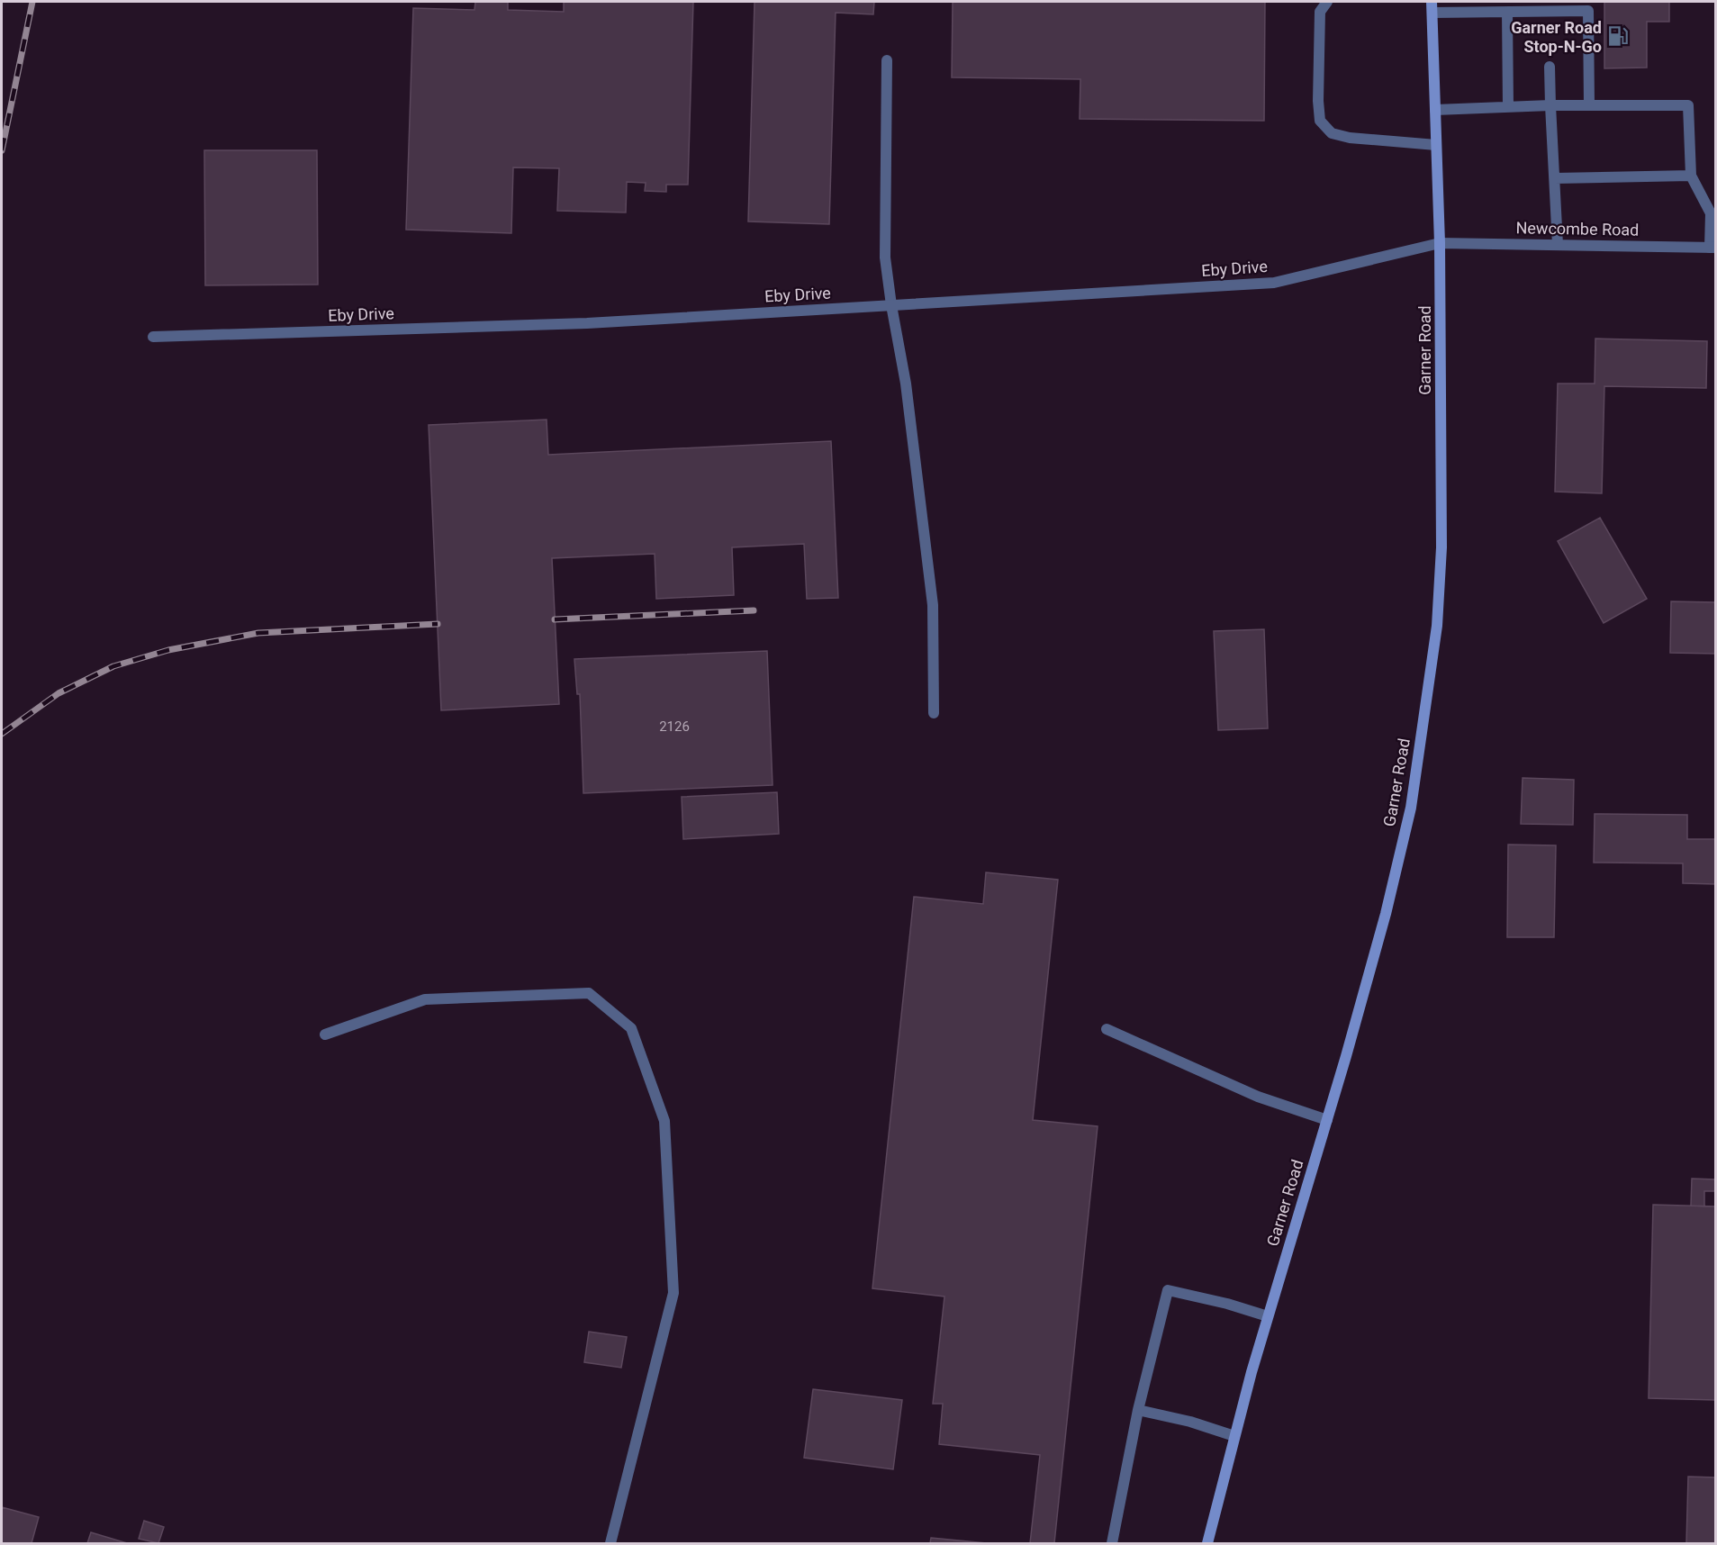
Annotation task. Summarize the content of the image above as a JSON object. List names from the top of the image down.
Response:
{
  "streets": {
    "main road": ["Garner Road"],
    "street": ["Newcombe Road", "Eby Drive"]
  },
  "crossings": [
    ["Newcombe Road", "Eby Drive"],
    ["Newcombe Road", "Garner Road"],
    ["Eby Drive", "Garner Road"]
  ],
  "places": {
    "fuel station": ["Garner Road Stop-N-Go"]
  },
  "house_numbers": ["2126"]
}
